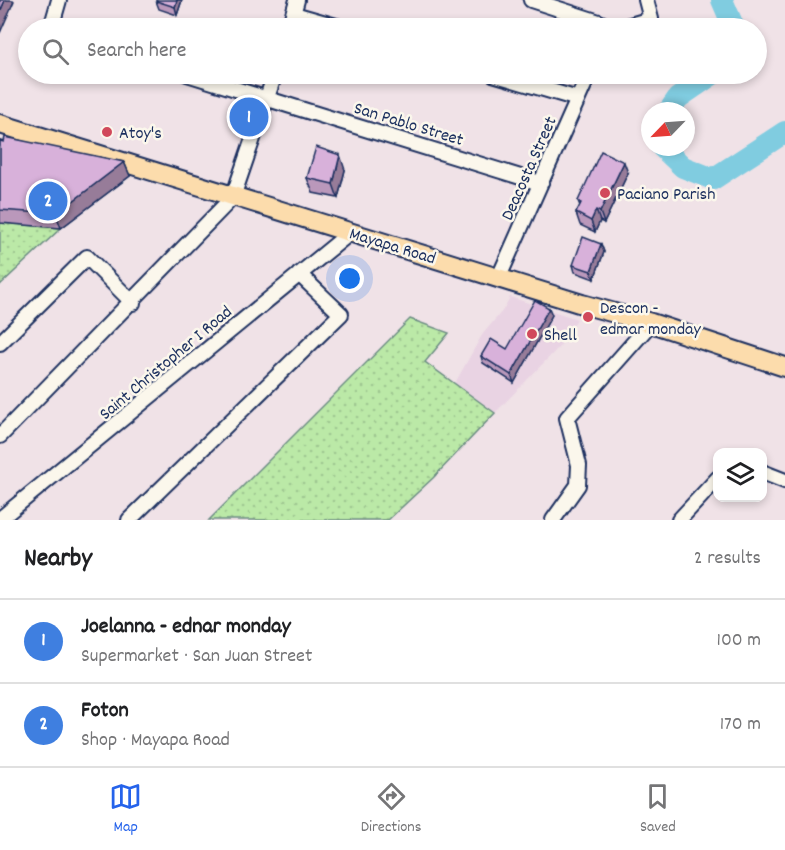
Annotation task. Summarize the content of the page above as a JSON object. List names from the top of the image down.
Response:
{
  "streets": {
    "main road": ["Mayapa Road"],
    "street": ["San Pablo Street", "Deacosta Street", "Saint Christopher I Road"]
  },
  "crossings": [
    ["San Pablo Street", "Deacosta Street"],
    ["Deacosta Street", "Mayapa Road"],
    ["Mayapa Road", "Saint Christopher I Road"]
  ],
  "places": [
    "Atoy's",
    "Paciano Parish",
    "Descon - edmar monday",
    "Shell"
  ],
  "north": "bottom left",
  "page": {
    "search": "Search here",
    "pins": ["1", "2"],
    "heading": ["Nearby", "2 results"],
    "list": [
      {
        "mark": "1",
        "name": "Joelanna - ednar monday",
        "note": "Supermarket · San Juan Street",
        "value": "100 m"
      },
      {
        "mark": "2",
        "name": "Foton",
        "note": "Shop · Mayapa Road",
        "value": "170 m"
      }
    ],
    "nav": ["Map", "Directions", "Saved"]
  }
}
